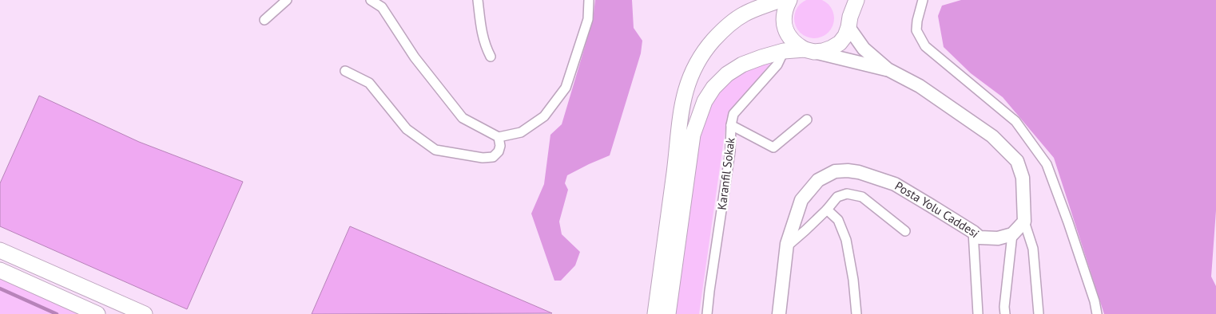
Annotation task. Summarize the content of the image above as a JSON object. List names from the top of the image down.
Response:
{
  "streets": {
    "street": ["Karanfil Sokak", "Posta Yolu Caddesi"]
  }
}
